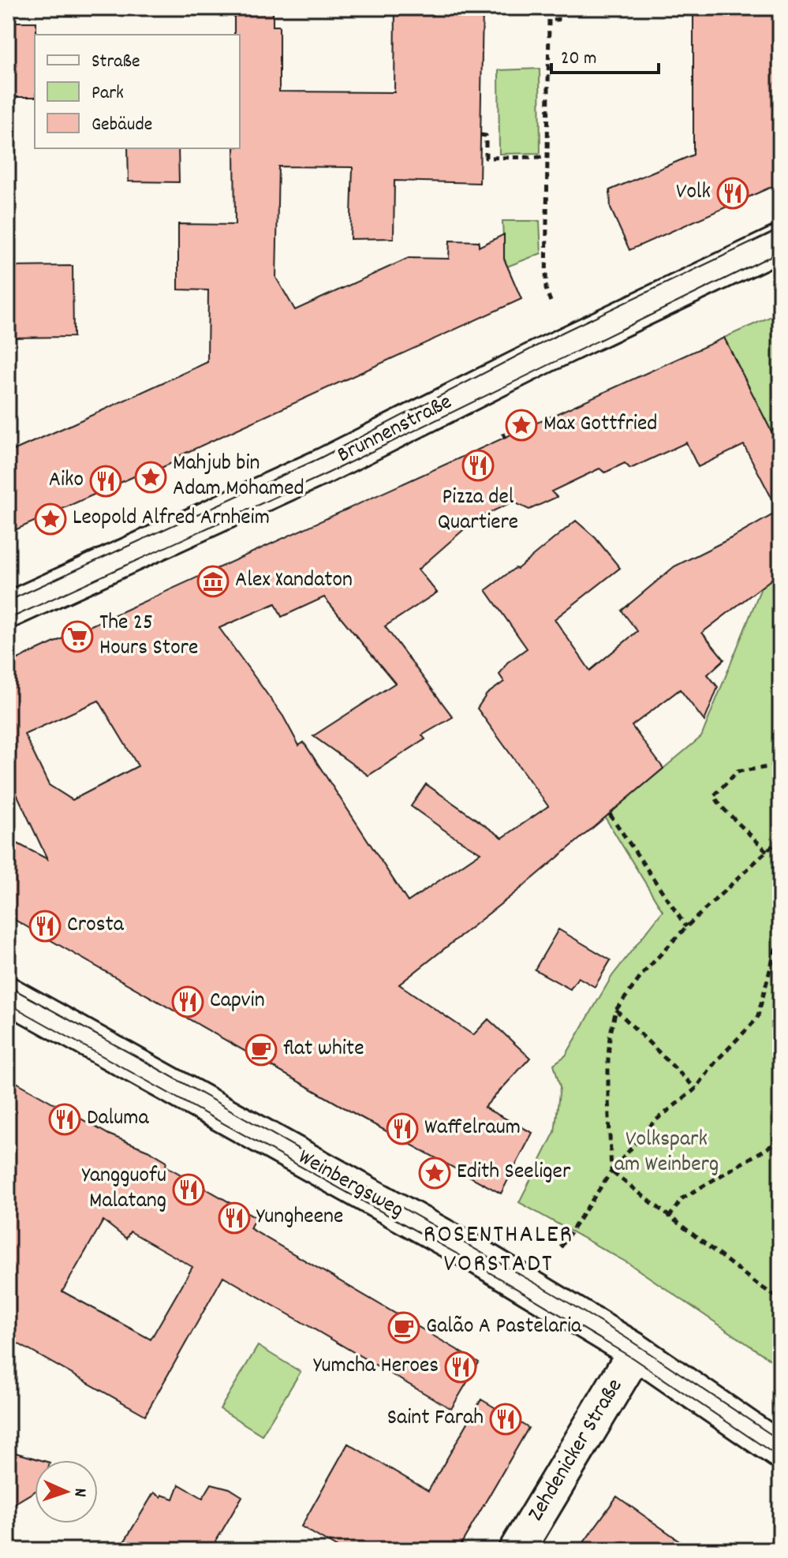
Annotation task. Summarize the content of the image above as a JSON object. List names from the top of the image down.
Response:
{
  "streets": {
    "street": ["Brunnenstraße", "Weinbergsweg", "Zehdenicker Straße"]
  },
  "crossings": [
    ["Weinbergsweg", "Zehdenicker Straße"]
  ],
  "districts": ["ROSENTHALER VORSTADT"],
  "parks": ["Volkspark am Weinberg"],
  "places": {
    "restaurant": [
      "Volk",
      "Pizza del Quartiere",
      "Aiko",
      "Crosta",
      "Capvin",
      "Daluma",
      "Waffelraum",
      "Yangguofu Malatang",
      "Yungheene",
      "Yumcha Heroes",
      "Saint Farah"
    ],
    "place": [
      "Max Gottfried",
      "Mahjub bin Adam Mohamed",
      "Leopold Alfred Arnheim",
      "Edith Seeliger"
    ],
    "museum": ["Alex Xandaton"],
    "supermarket": ["The 25 Hours Store"],
    "cafe": ["flat white", "Galão A Pastelaria"]
  },
  "legend": ["Straße", "Park", "Gebäude"],
  "scale_bar": "20 m",
  "north": "right"
}
